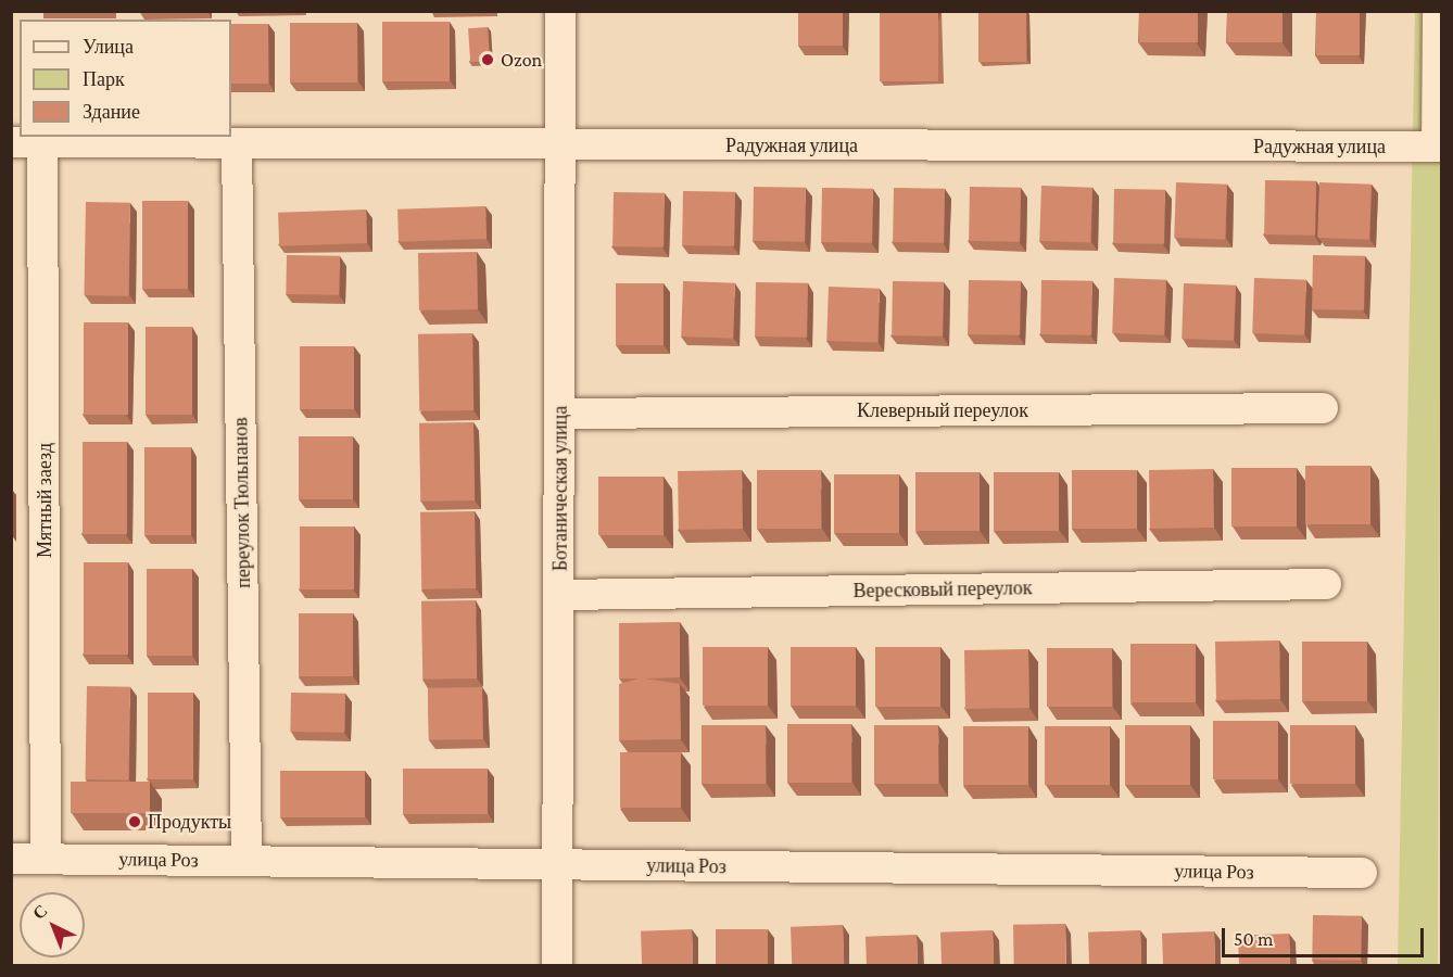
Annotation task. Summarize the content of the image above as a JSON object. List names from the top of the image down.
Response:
{
  "streets": {
    "street": [
      "Радужная улица",
      "Клеверный переулок",
      "Ботаническая улица",
      "Мятный заезд",
      "переулок Тюльпанов",
      "Вересковый переулок",
      "улица Роз"
    ]
  },
  "crossings": [
    ["Радужная улица", "Ботаническая улица"],
    ["Радужная улица", "Мятный заезд"],
    ["Радужная улица", "переулок Тюльпанов"],
    ["Клеверный переулок", "Ботаническая улица"],
    ["Ботаническая улица", "Вересковый переулок"],
    ["Ботаническая улица", "улица Роз"],
    ["Мятный заезд", "улица Роз"],
    ["переулок Тюльпанов", "улица Роз"]
  ],
  "places": ["Ozon", "Продукты"],
  "legend": ["Улица", "Парк", "Здание"],
  "scale_bar": "50 m",
  "north": "top left"
}
